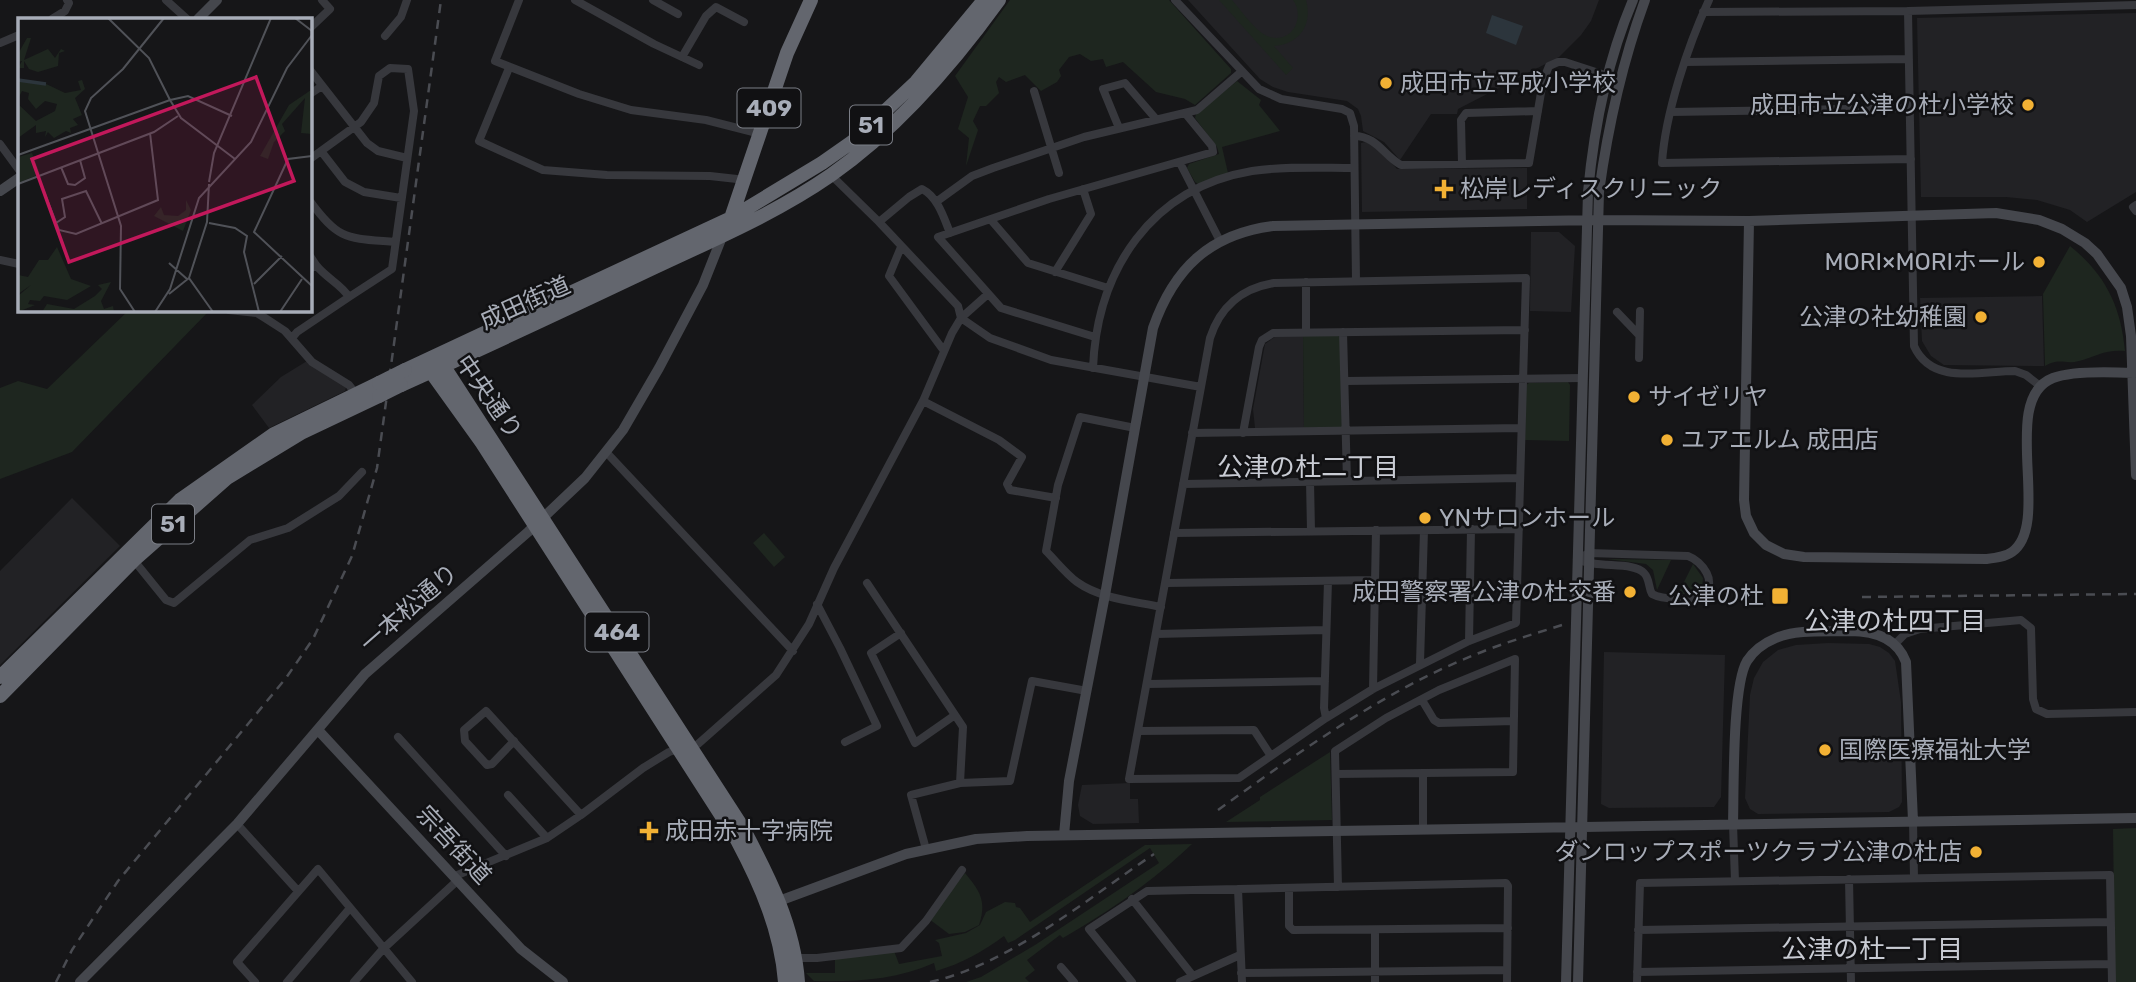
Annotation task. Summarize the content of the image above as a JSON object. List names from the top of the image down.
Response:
{
  "streets": {
    "highway": [
      "409",
      "51",
      "成田街道",
      "中央通り",
      "464"
    ],
    "street": ["一本松通り", "宗吾街道"]
  },
  "crossings": [
    ["409", "成田街道"],
    ["409", "一本松通り"],
    ["成田街道", "中央通り"],
    ["成田街道", "一本松通り"],
    ["中央通り", "一本松通り"],
    ["一本松通り", "宗吾街道"]
  ],
  "districts": ["公津の杜二丁目", "公津の杜四丁目", "公津の杜一丁目"],
  "places": {
    "other": [
      "成田市立平成小学校",
      "成田市立公津の杜小学校",
      "MORI×MORIホール",
      "公津の社幼稚園",
      "サイゼリヤ",
      "ユアエルム 成田店",
      "YNサロンホール",
      "成田警察署公津の杜交番",
      "国際医療福祉大学",
      "ダンロップスポーツクラブ公津の杜店"
    ],
    "health": ["松岸レディスクリニック", "成田赤十字病院"],
    "transit": ["公津の杜"]
  }
}
